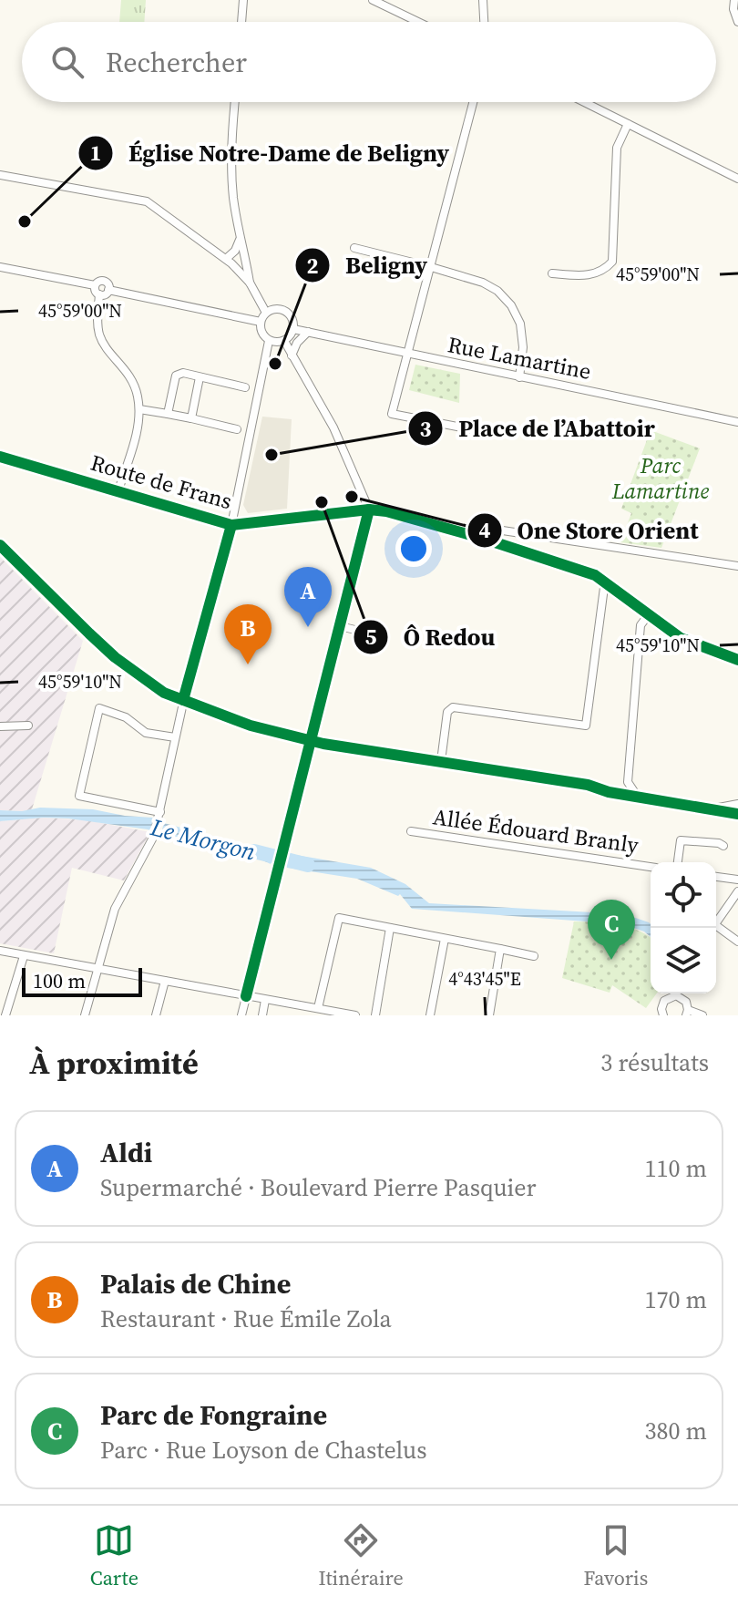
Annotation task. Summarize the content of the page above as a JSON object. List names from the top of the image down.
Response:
{
  "streets": {
    "street": ["Rue Lamartine", "Route de Frans", "Allée Édouard Branly"]
  },
  "water": ["Le Morgon"],
  "parks": ["Parc Lamartine"],
  "places": [
    "Église Notre-Dame de Beligny",
    "Beligny",
    "Place de l’Abattoir",
    "One Store Orient",
    "Ô Redou"
  ],
  "scale_bar": "100 m",
  "page": {
    "search": "Rechercher",
    "pins": ["A", "B", "C"],
    "scale": "100 m",
    "heading": ["À proximité", "3 résultats"],
    "list": [
      {
        "mark": "A",
        "name": "Aldi",
        "note": "Supermarché · Boulevard Pierre Pasquier",
        "value": "110 m"
      },
      {
        "mark": "B",
        "name": "Palais de Chine",
        "note": "Restaurant · Rue Émile Zola",
        "value": "170 m"
      },
      {
        "mark": "C",
        "name": "Parc de Fongraine",
        "note": "Parc · Rue Loyson de Chastelus",
        "value": "380 m"
      }
    ],
    "nav": ["Carte", "Itinéraire", "Favoris"]
  },
  "coordinates": ["45°59'00\"N", "45°59'10\"N", "4°43'45\"E"]
}
